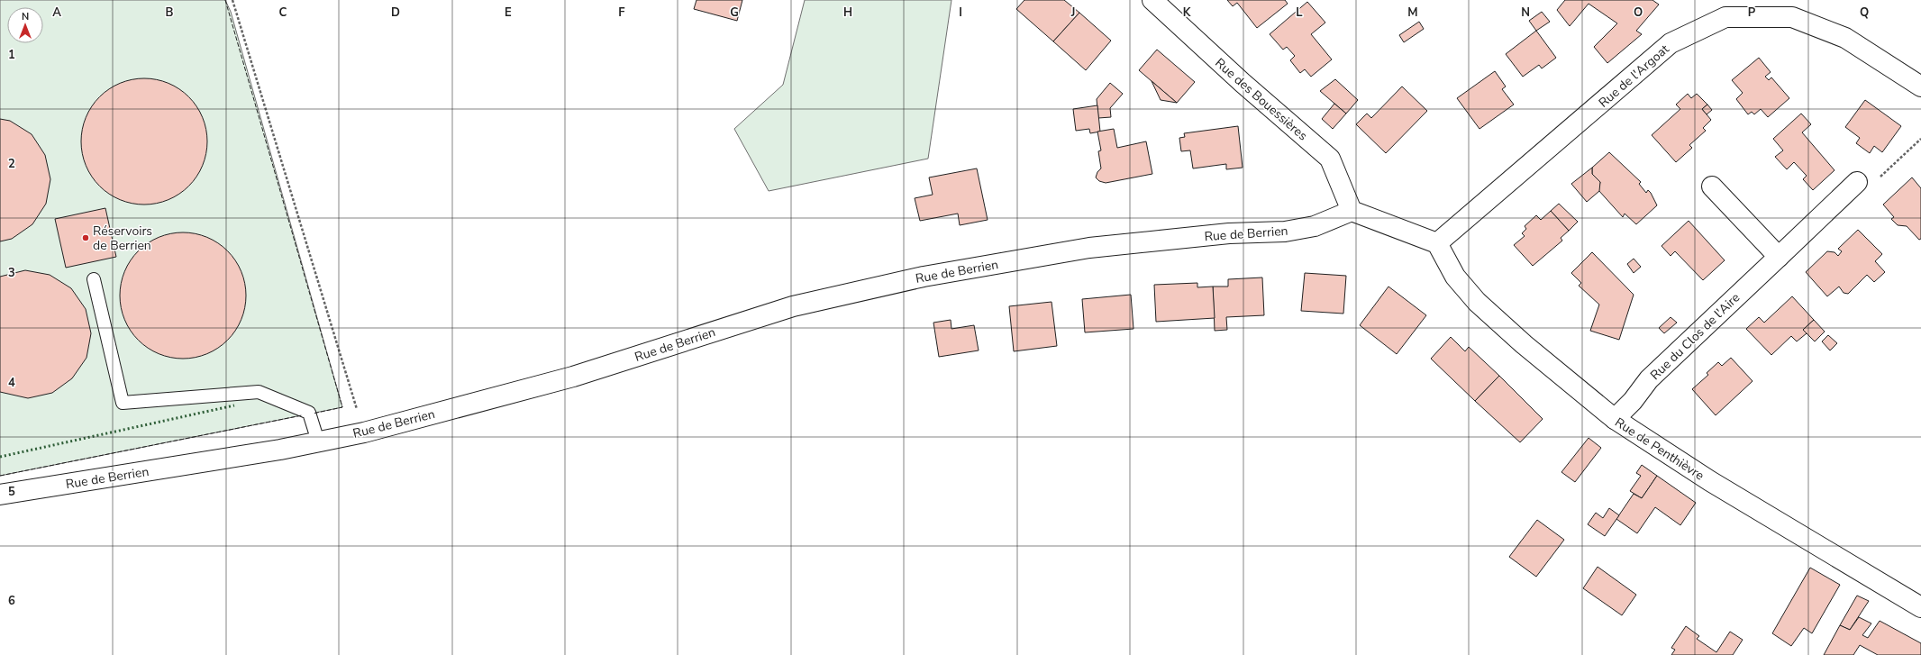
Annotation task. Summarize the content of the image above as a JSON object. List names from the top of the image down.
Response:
{
  "streets": {
    "street": [
      "Rue de l'Argoat",
      "Rue des Bouessières",
      "Rue de Berrien",
      "Rue du Clos de l'Aire",
      "Rue de Penthièvre"
    ]
  },
  "crossings": [
    ["Rue de l'Argoat", "Rue de Penthièvre"],
    ["Rue des Bouessières", "Rue de Berrien"],
    ["Rue du Clos de l'Aire", "Rue de Penthièvre"]
  ],
  "places": ["Réservoirs de Berrien"],
  "north": "top",
  "grid": {
    "columns": [
      "A",
      "B",
      "C",
      "D",
      "E",
      "F",
      "G",
      "H",
      "I",
      "J",
      "K",
      "L",
      "M",
      "N",
      "O",
      "P",
      "Q"
    ],
    "rows": [
      "1",
      "2",
      "3",
      "4",
      "5",
      "6"
    ]
  }
}
